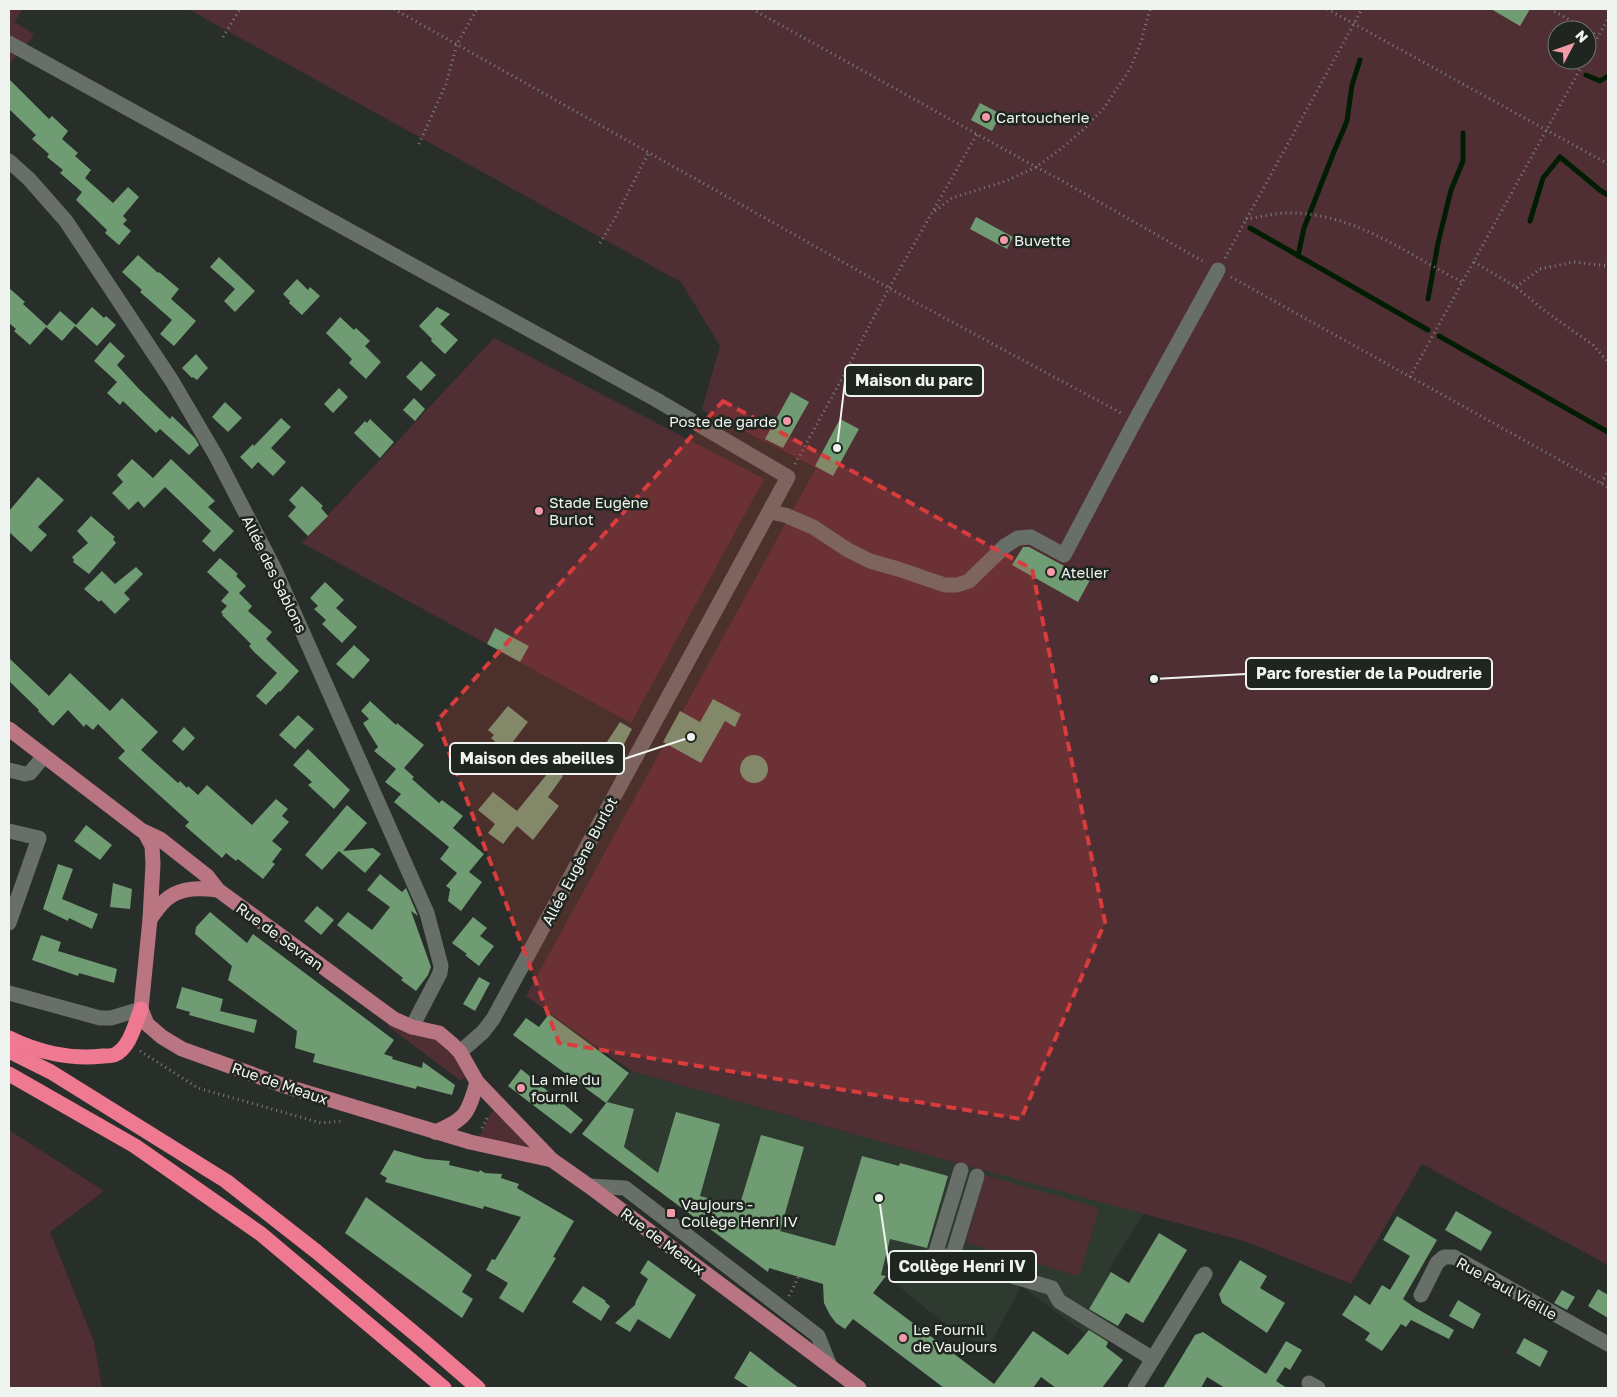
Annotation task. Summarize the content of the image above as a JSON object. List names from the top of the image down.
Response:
{
  "streets": {
    "main road": ["Rue de Sevran", "Rue de Meaux"],
    "street": ["Allée des Sablons", "Allée Eugène Burlot", "Rue Paul Vieille"]
  },
  "crossings": [
    ["Allée des Sablons", "Rue de Sevran"],
    ["Allée Eugène Burlot", "Rue de Sevran"],
    ["Rue de Sevran", "Rue de Meaux"]
  ],
  "places": {
    "other": [
      "Cartoucherie",
      "Buvette",
      "Poste de garde",
      "Maison du parc",
      "Stade Eugène Burlot",
      "Atelier",
      "Parc forestier de la Poudrerie",
      "Maison des abeilles",
      "La mie du fournil",
      "Collège Henri IV",
      "Le Fournil de Vaujours"
    ],
    "transit": ["Vaujours - Collège Henri IV"]
  },
  "north": "top right"
}
